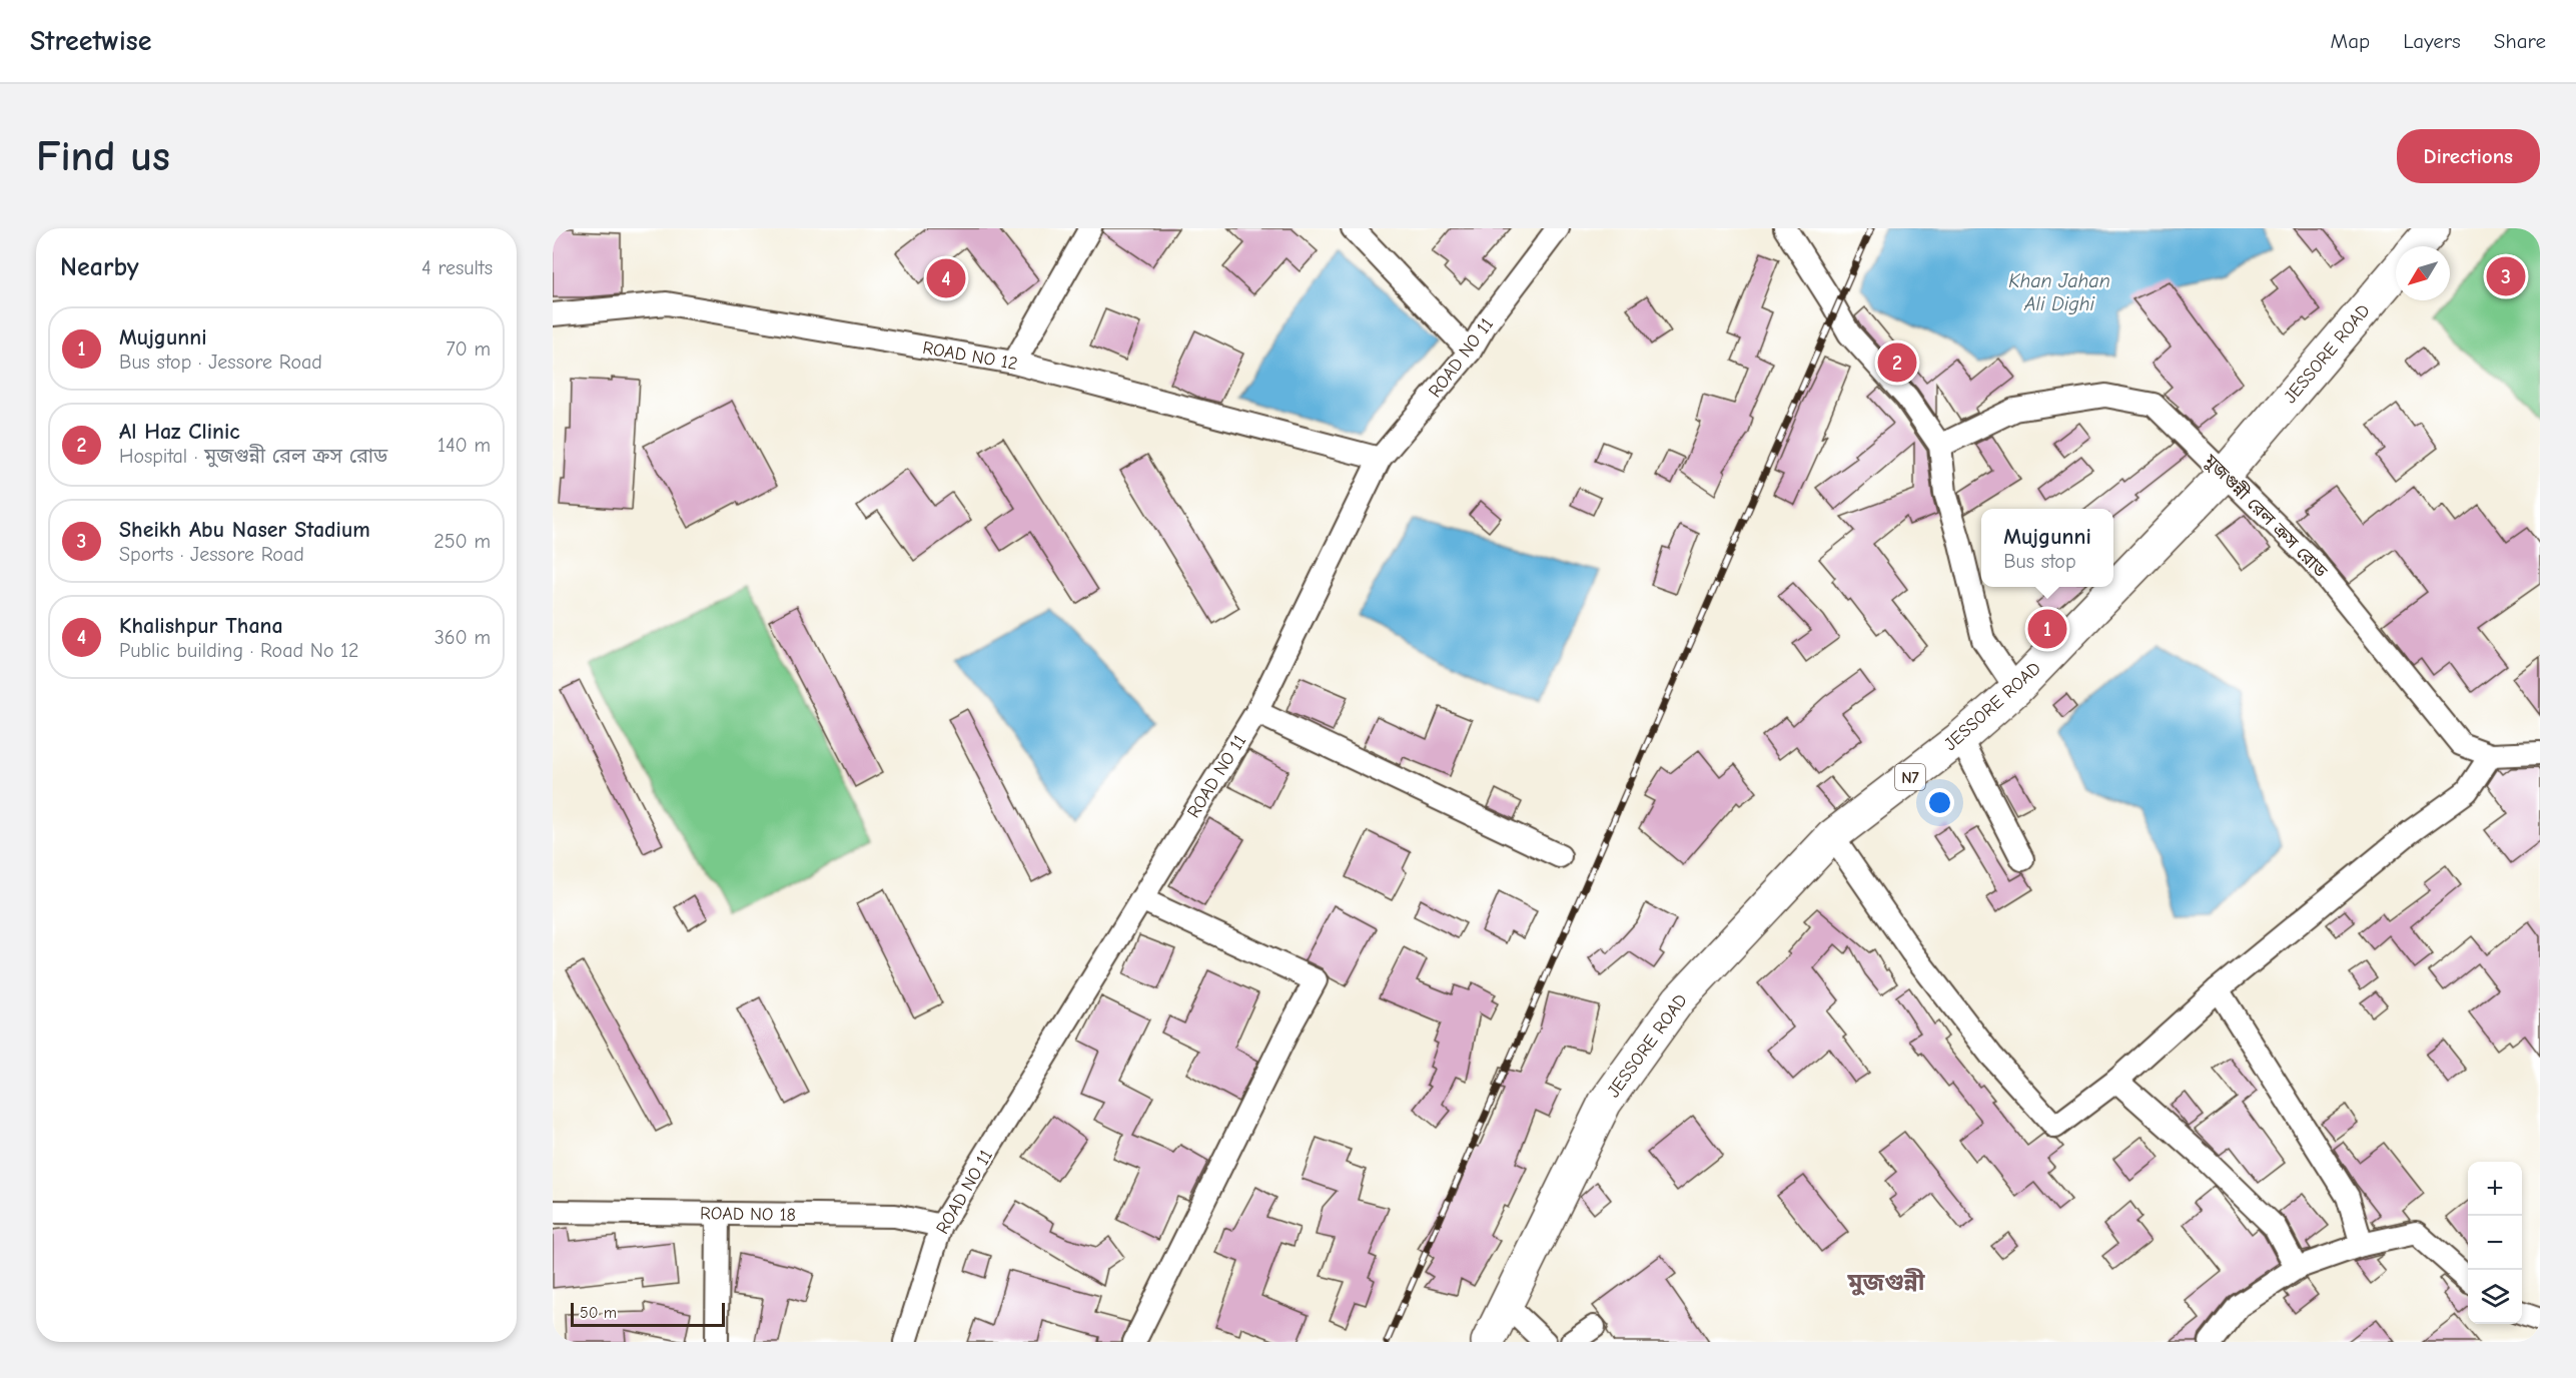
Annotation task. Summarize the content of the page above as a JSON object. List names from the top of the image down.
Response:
{
  "streets": {
    "highway": ["JESSORE ROAD", "N7"],
    "street": [
      "ROAD NO 12",
      "ROAD NO 11",
      "মুজগুন্নী রেল ক্রস রোড",
      "ROAD NO 18"
    ]
  },
  "crossings": [
    ["JESSORE ROAD", "মুজগুন্নী রেল ক্রস রোড"],
    ["ROAD NO 12", "ROAD NO 11"],
    ["ROAD NO 11", "ROAD NO 18"]
  ],
  "districts": ["মুজগুন্নী"],
  "water": ["Khan Jahan Ali Dighi"],
  "scale_bar": "50 m",
  "north": "bottom left",
  "page": {
    "header": "Streetwise",
    "nav": ["Map", "Layers", "Share"],
    "buttons": "Directions",
    "title": "Find us",
    "heading": ["Nearby", "4 results"],
    "pins": [
      "3",
      "4",
      "2",
      "1"
    ],
    "list": [
      {
        "mark": "1",
        "name": "Mujgunni",
        "note": "Bus stop · Jessore Road",
        "value": "70 m"
      },
      {
        "mark": "2",
        "name": "Al Haz Clinic",
        "note": "Hospital · মুজগুন্নী রেল ক্রস রোড",
        "value": "140 m"
      },
      {
        "mark": "3",
        "name": "Sheikh Abu Naser Stadium",
        "note": "Sports · Jessore Road",
        "value": "250 m"
      },
      {
        "mark": "4",
        "name": "Khalishpur Thana",
        "note": "Public building · Road No 12",
        "value": "360 m"
      }
    ],
    "popup": ["Mujgunni", "Bus stop"],
    "map_buttons": ["+", "−"],
    "scale": "50 m"
  }
}
